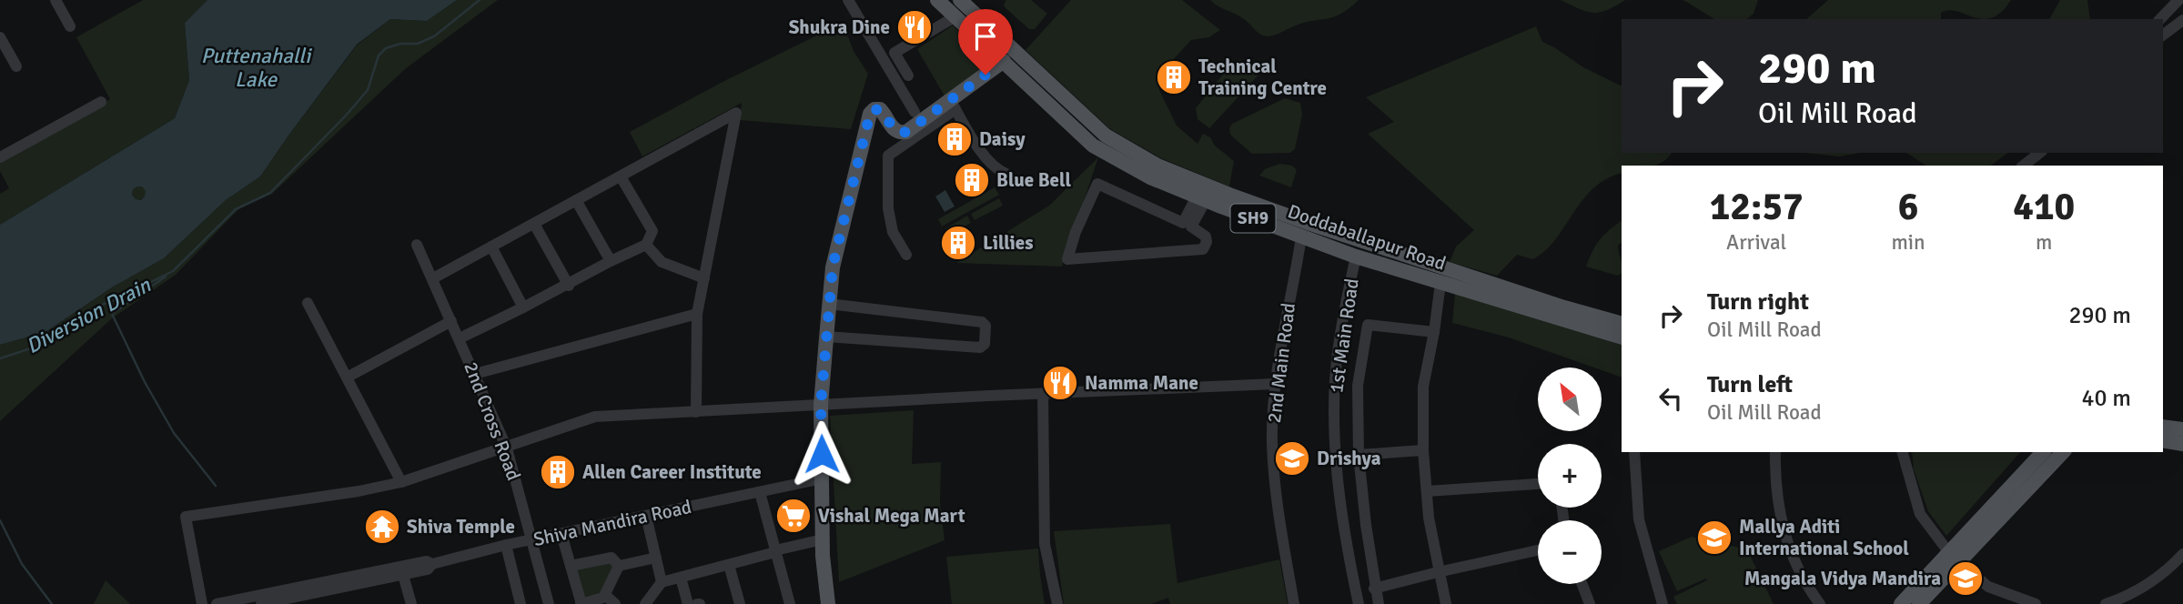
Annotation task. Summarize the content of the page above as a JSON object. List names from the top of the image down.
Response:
{
  "streets": {
    "main road": ["SH9", "Doddaballapur Road"],
    "street": [
      "1st Main Road",
      "2nd Main Road",
      "2nd Cross Road",
      "Shiva Mandira Road"
    ]
  },
  "crossings": [
    ["Doddaballapur Road", "1st Main Road"],
    ["Doddaballapur Road", "2nd Main Road"],
    ["2nd Cross Road", "Shiva Mandira Road"]
  ],
  "water": ["Puttenahalli Lake", "Diversion Drain"],
  "places": {
    "restaurant": ["Shukra Dine", "Namma Mane"],
    "building": [
      "Technical Training Centre",
      "Daisy",
      "Blue Bell",
      "Lillies",
      "Allen Career Institute"
    ],
    "school or university": ["Drishya", "Mallya Aditi International School", "Mangala Vidya Mandira"],
    "supermarket": ["Vishal Mega Mart"],
    "temple": ["Shiva Temple"]
  },
  "north": "top left",
  "page": {
    "turn": ["290 m", "Oil Mill Road"],
    "eta": [
      "12:57",
      "Arrival",
      "6",
      "min",
      "410",
      "m"
    ],
    "list": [
      {
        "name": "Turn right",
        "note": "Oil Mill Road",
        "value": "290 m"
      },
      {
        "name": "Turn left",
        "note": "Oil Mill Road",
        "value": "40 m"
      }
    ],
    "map_buttons": ["+", "−"]
  }
}
